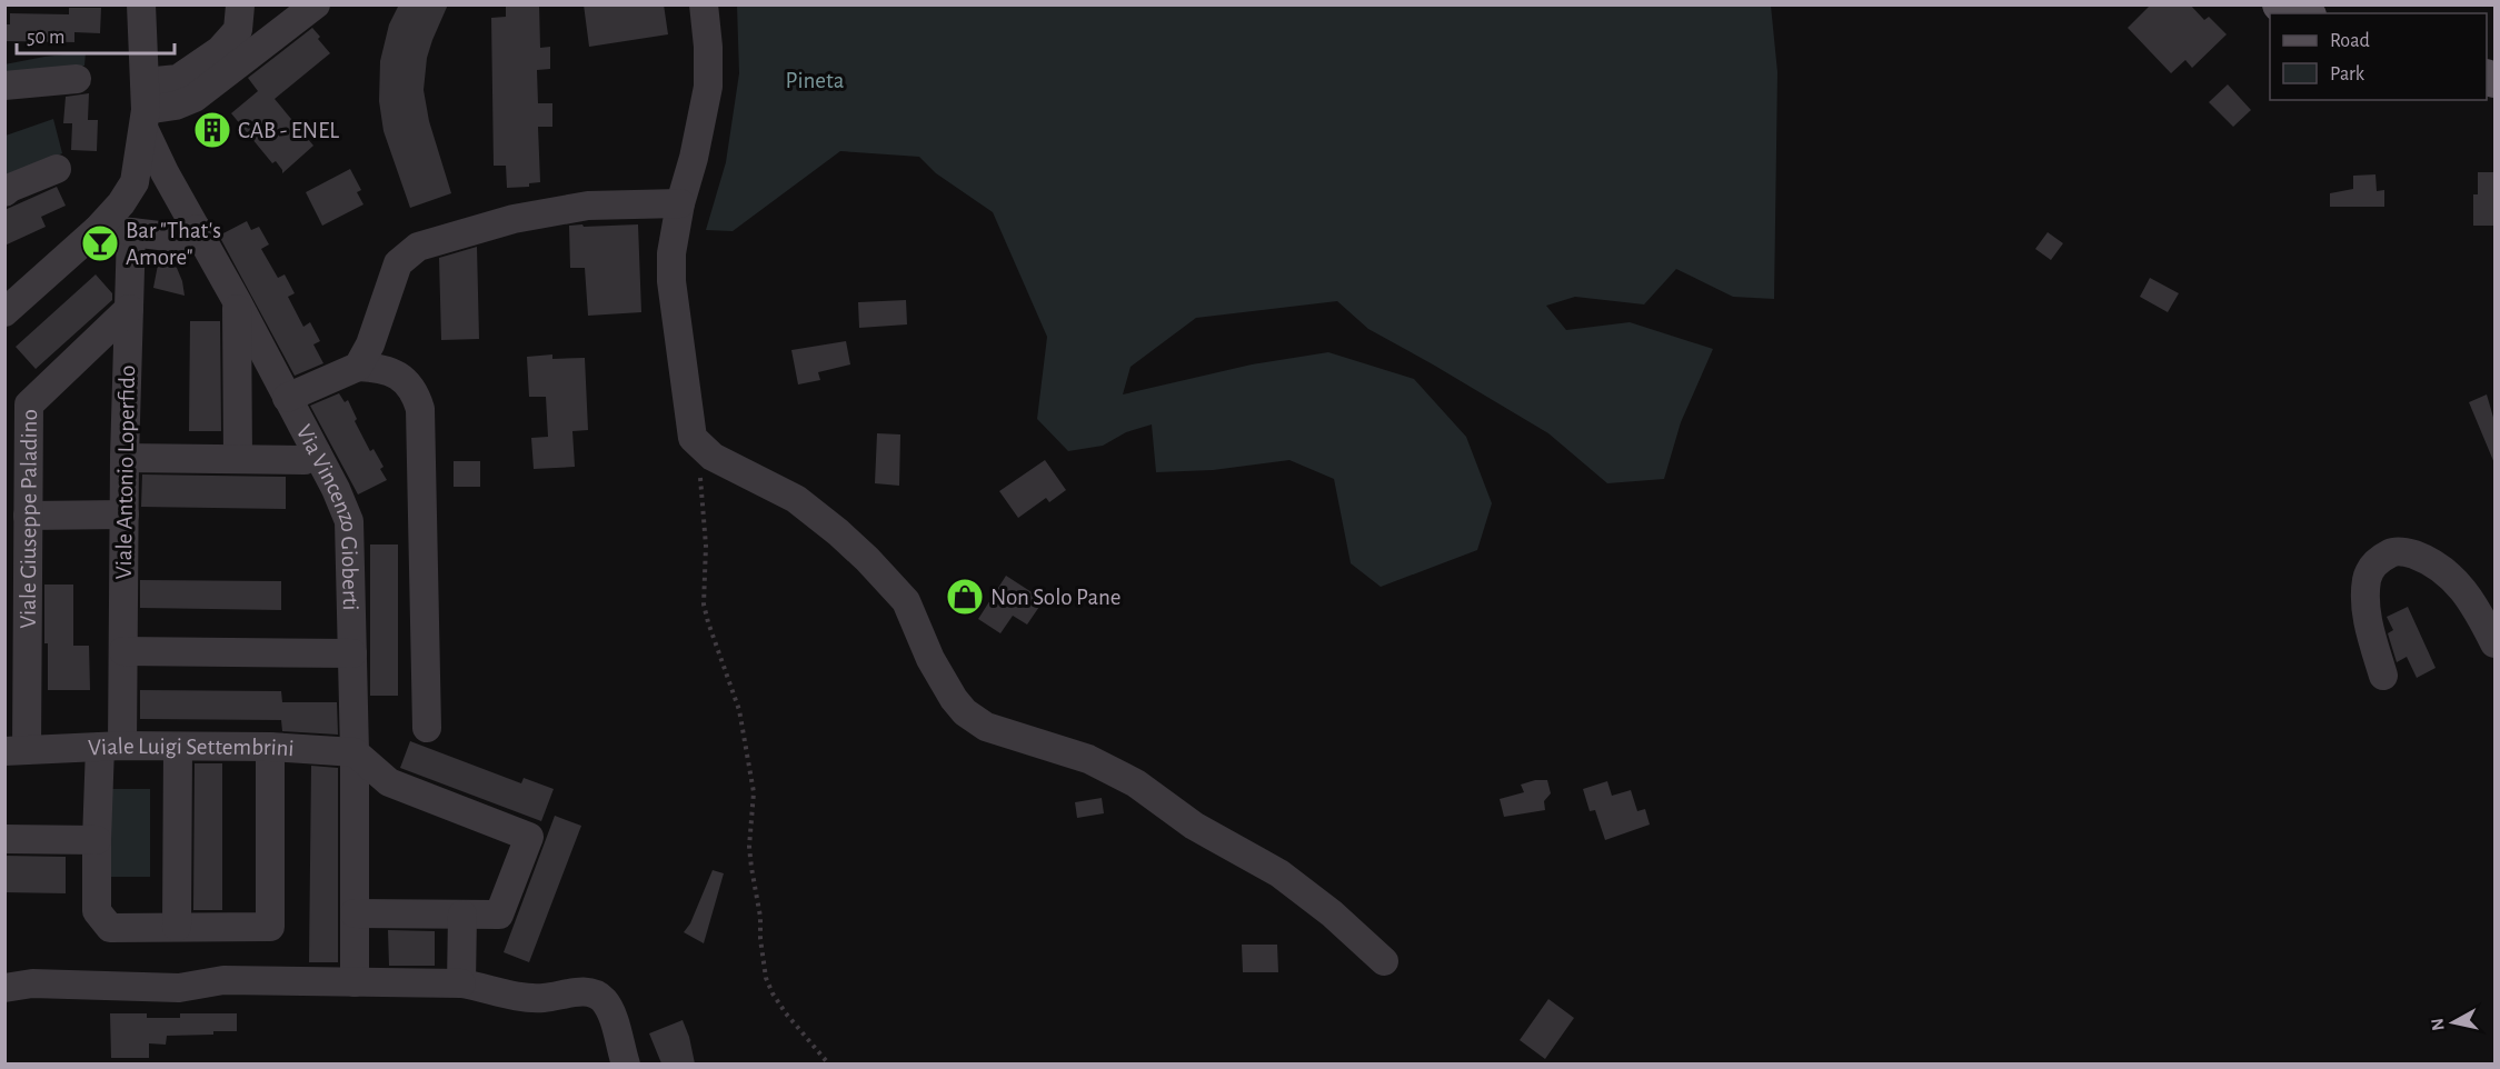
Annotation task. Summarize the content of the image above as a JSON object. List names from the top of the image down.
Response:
{
  "streets": {
    "street": [
      "Viale Antonio Loperfido",
      "Via Vincenzo Gioberti",
      "Viale Giuseppe Paladino",
      "Viale Luigi Settembrini"
    ]
  },
  "crossings": [
    ["Viale Antonio Loperfido", "Viale Giuseppe Paladino"],
    ["Viale Antonio Loperfido", "Viale Luigi Settembrini"],
    ["Via Vincenzo Gioberti", "Viale Luigi Settembrini"],
    ["Viale Giuseppe Paladino", "Viale Luigi Settembrini"]
  ],
  "parks": ["Pineta"],
  "places": {
    "building": ["CAB - ENEL"],
    "bar": ["Bar \"That's Amore\""],
    "shop": ["Non Solo Pane"]
  },
  "legend": ["Road", "Park"],
  "scale_bar": "50 m",
  "north": "left"
}
